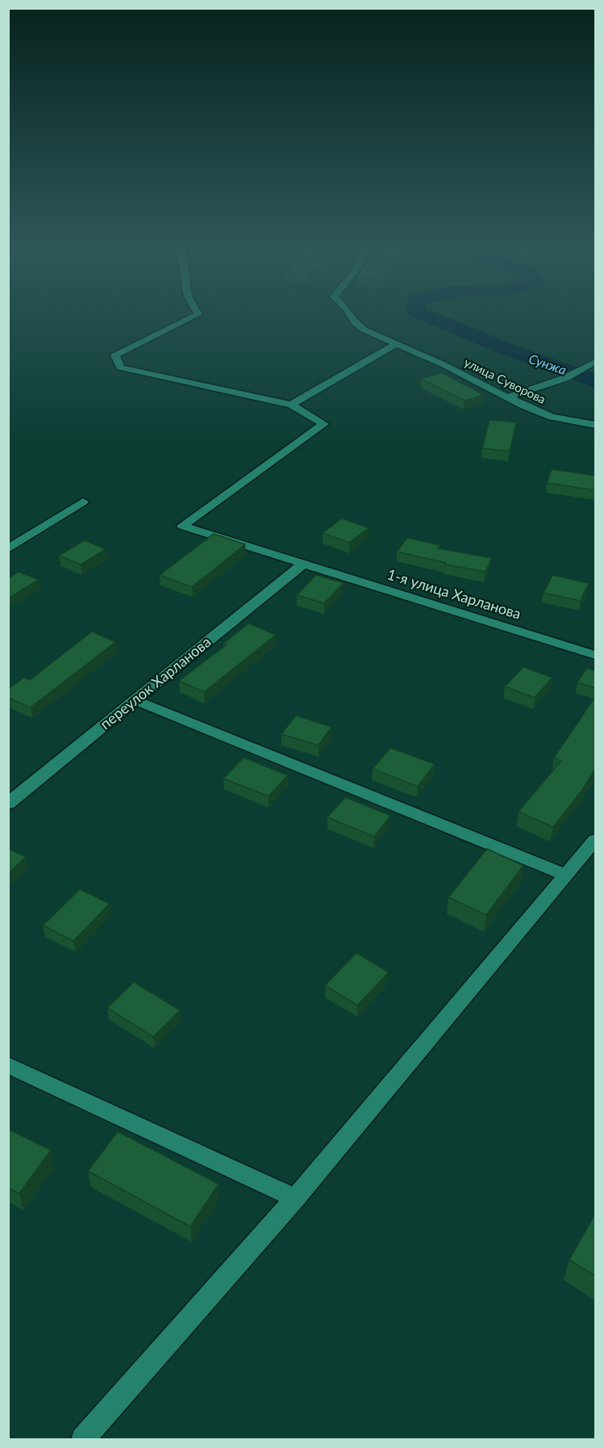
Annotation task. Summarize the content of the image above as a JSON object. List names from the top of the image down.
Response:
{
  "streets": {
    "street": ["улица Суворова", "1-я улица Харланова", "переулок Харланова"]
  },
  "crossings": [
    ["1-я улица Харланова", "переулок Харланова"]
  ],
  "water": ["Сунжа"]
}
